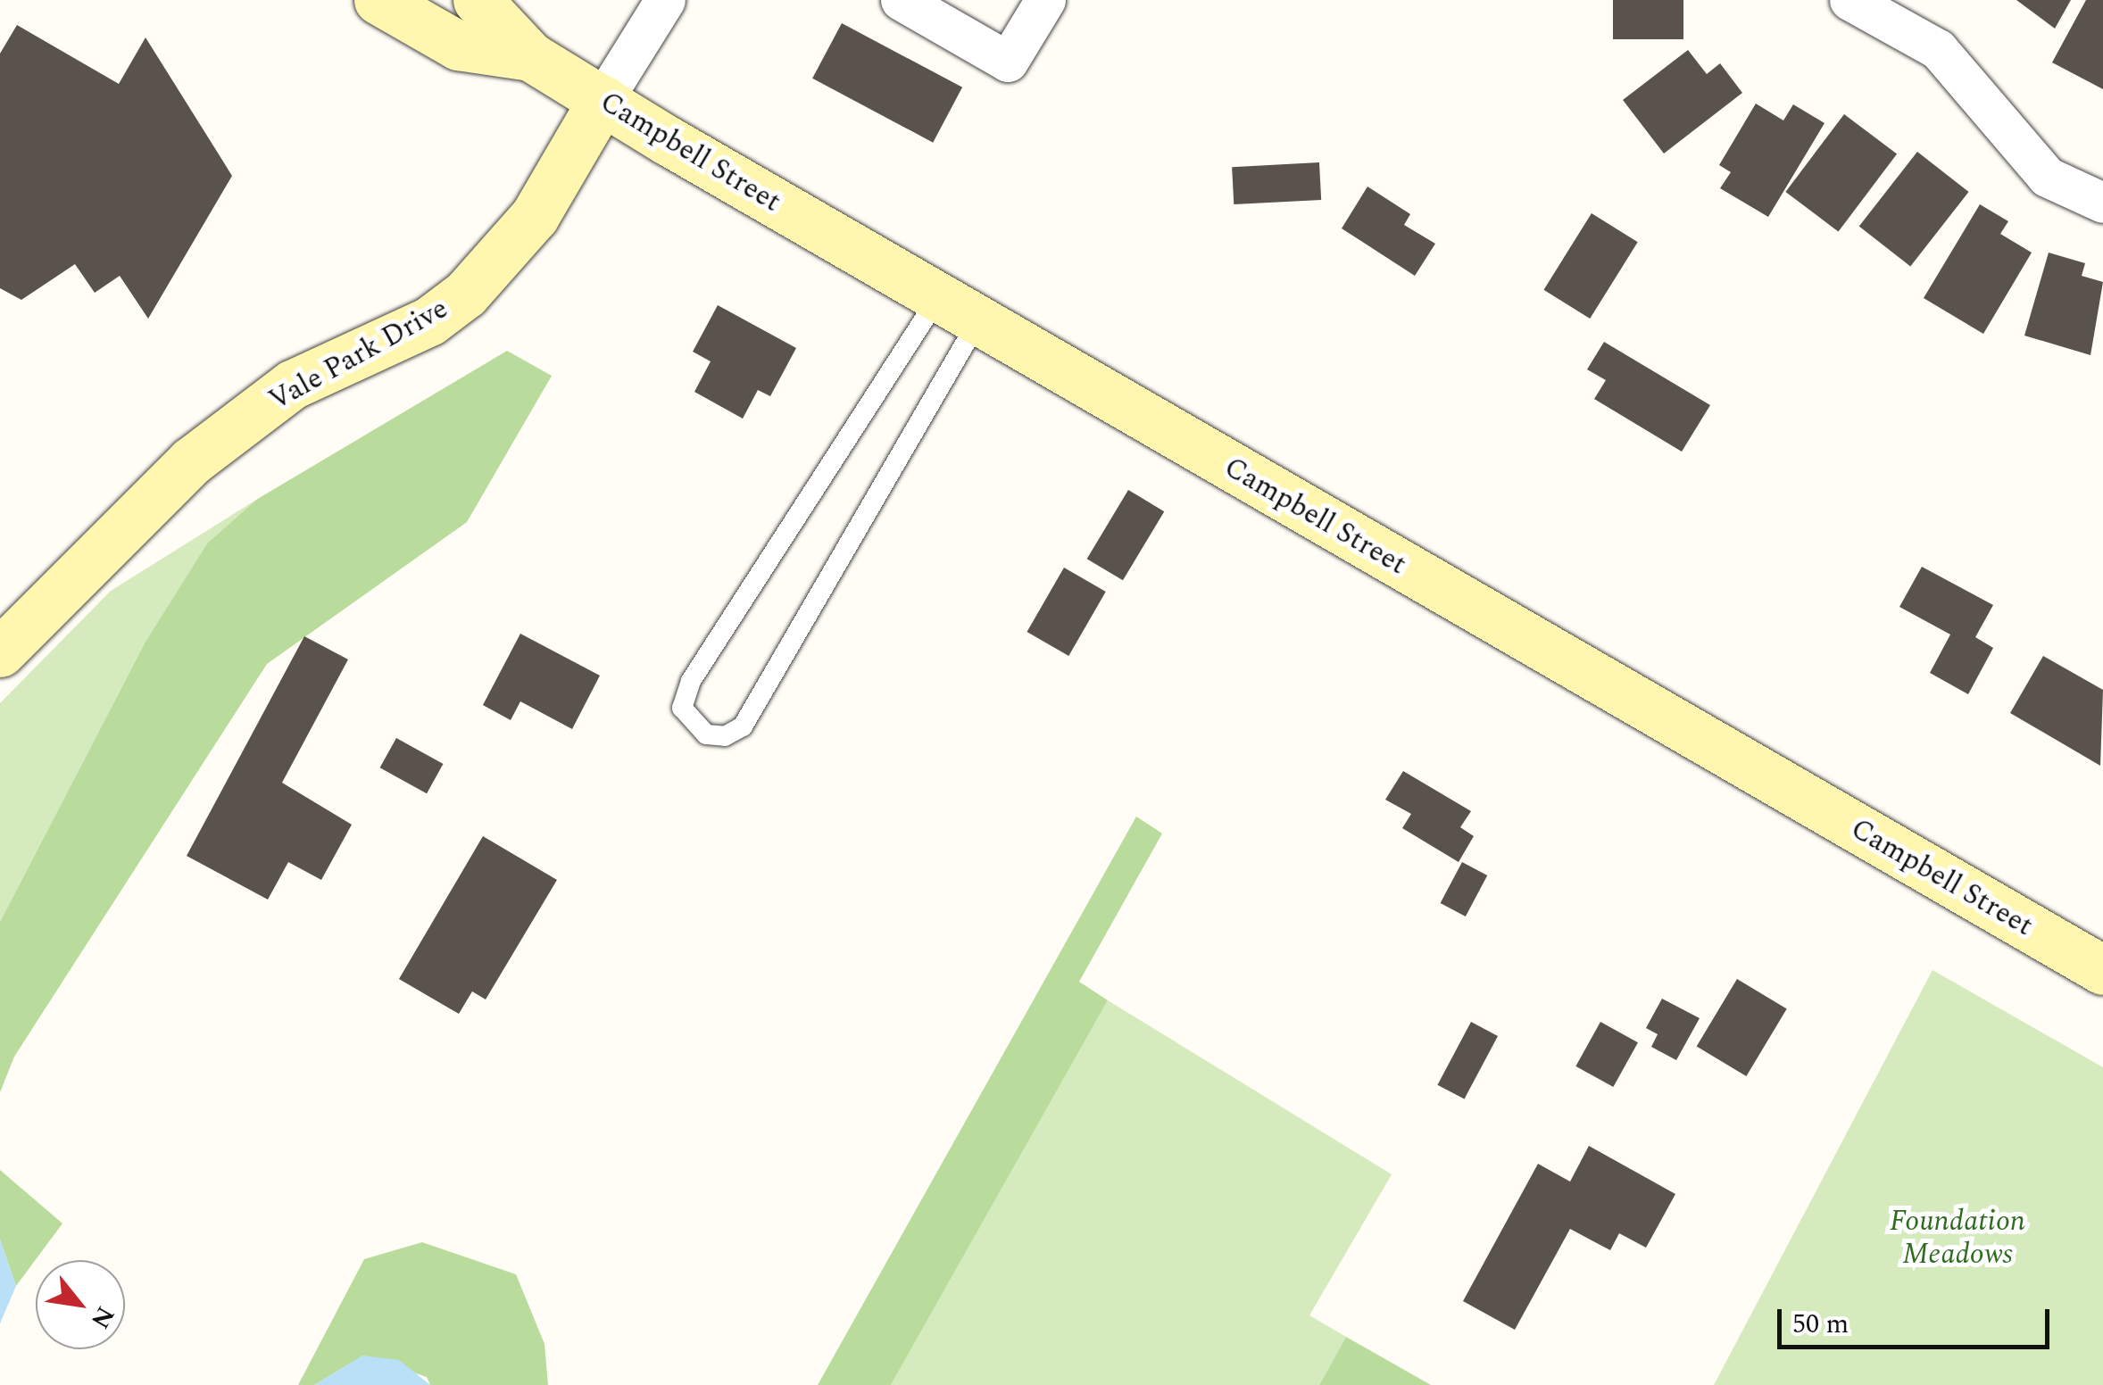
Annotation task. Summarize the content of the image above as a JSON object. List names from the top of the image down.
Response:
{
  "streets": {
    "main road": ["Campbell Street", "Vale Park Drive"]
  },
  "crossings": [
    ["Campbell Street", "Vale Park Drive"]
  ],
  "parks": ["Foundation Meadows"],
  "scale_bar": "50 m",
  "north": "bottom right"
}
